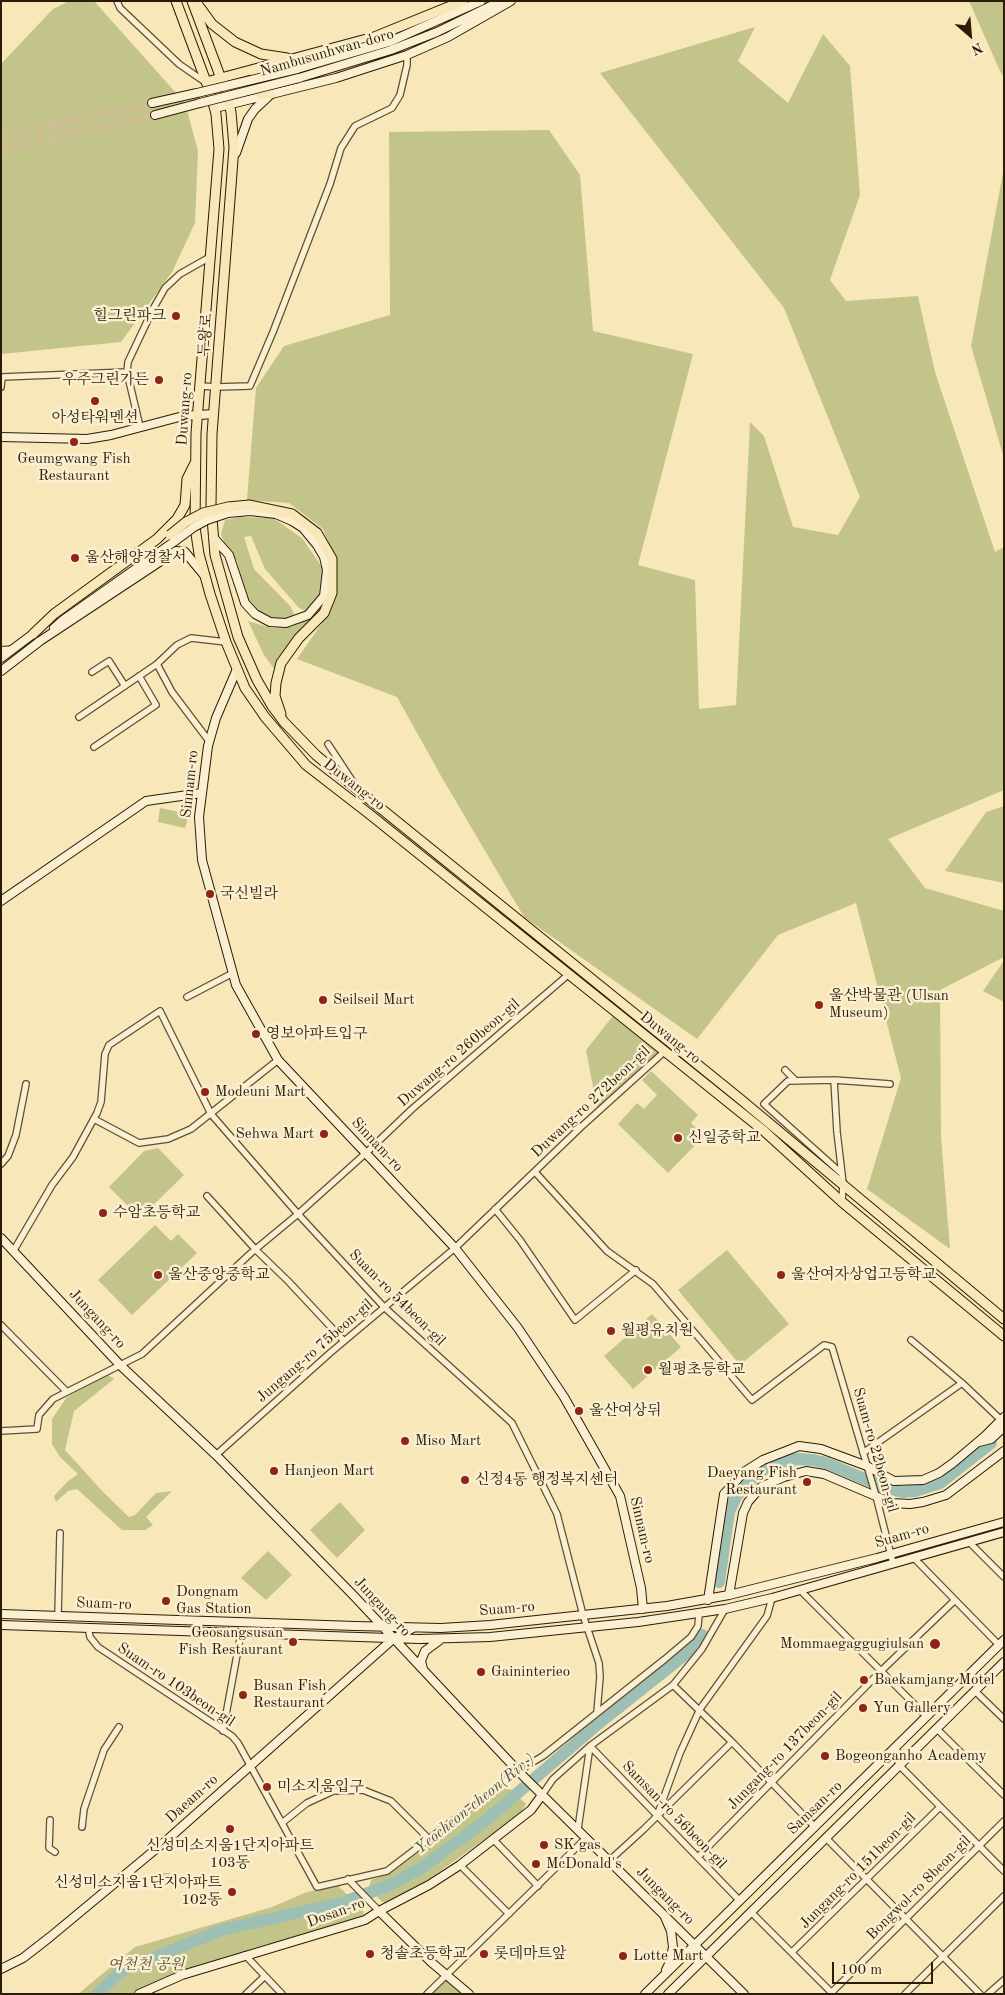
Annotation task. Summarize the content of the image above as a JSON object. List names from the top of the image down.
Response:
{
  "streets": {
    "main road": [
      "Nambusunhwan-doro",
      "두왕로",
      "Duwang-ro",
      "Sinnam-ro",
      "Jungang-ro",
      "Suam-ro",
      "Daeam-ro",
      "Samsan-ro",
      "Dosan-ro"
    ],
    "street": [
      "Duwang-ro 260beon-gil",
      "Duwang-ro 272beon-gil",
      "Suam-ro 54beon-gil",
      "Jungang-ro 75beon-gil",
      "Suam-ro 22beon-gil",
      "Suam-ro 103beon-gil",
      "Jungang-ro 137beon-gil",
      "Samsan-ro 56beon-gil",
      "Jungang-ro 151beon-gil",
      "Bongwol-ro 8beon-gil"
    ]
  },
  "crossings": [
    ["Duwang-ro", "Sinnam-ro"],
    ["Duwang-ro", "Duwang-ro 260beon-gil"],
    ["Duwang-ro", "Duwang-ro 272beon-gil"],
    ["Sinnam-ro", "Duwang-ro 260beon-gil"],
    ["Sinnam-ro", "Duwang-ro 272beon-gil"],
    ["Sinnam-ro", "Jungang-ro 75beon-gil"],
    ["Sinnam-ro", "Suam-ro"],
    ["Duwang-ro 260beon-gil", "Suam-ro 54beon-gil"],
    ["Duwang-ro 260beon-gil", "Jungang-ro"],
    ["Duwang-ro 272beon-gil", "Jungang-ro 75beon-gil"],
    ["Duwang-ro 272beon-gil", "Suam-ro 22beon-gil"],
    ["Suam-ro 54beon-gil", "Jungang-ro 75beon-gil"],
    ["Suam-ro 54beon-gil", "Suam-ro"],
    ["Jungang-ro", "Jungang-ro 75beon-gil"],
    ["Jungang-ro", "Suam-ro"],
    ["Jungang-ro", "Daeam-ro"],
    ["Jungang-ro", "Samsan-ro"],
    ["Jungang-ro", "Dosan-ro"],
    ["Suam-ro 22beon-gil", "Suam-ro"],
    ["Suam-ro", "Suam-ro 103beon-gil"],
    ["Suam-ro", "Daeam-ro"],
    ["Suam-ro 103beon-gil", "Daeam-ro"],
    ["Jungang-ro 137beon-gil", "Samsan-ro 56beon-gil"],
    ["Samsan-ro", "Samsan-ro 56beon-gil"]
  ],
  "water": ["Yeocheon-cheon(Riv.)"],
  "parks": ["여천천 공원"],
  "places": [
    "힐그린파크",
    "우주그린가든",
    "아성타워멘션",
    "Geumgwang Fish Restaurant",
    "울산해양경찰서",
    "국신빌라",
    "Seilseil Mart",
    "울산박물관 (Ulsan Museum)",
    "영보아파트입구",
    "Modeuni Mart",
    "Sehwa Mart",
    "신일중학교",
    "수암초등학교",
    "울산중앙중학교",
    "울산여자상업고등학교",
    "월평유치원",
    "월평초등학교",
    "울산여상뒤",
    "Miso Mart",
    "Hanjeon Mart",
    "신정4동 행정복지센터",
    "Daeyang Fish Restaurant",
    "Dongnam Gas Station",
    "Geosangsusan Fish Restaurant",
    "Mommaegaggugiulsan",
    "Gaininterieo",
    "Baekamjang Motel",
    "Busan Fish Restaurant",
    "Yun Gallery",
    "Bogeonganho Academy",
    "미소지움입구",
    "신성미소지움1단지아파트 103동",
    "SK gas",
    "McDonald's",
    "신성미소지움1단지아파트 102동",
    "청솔초등학교",
    "롯데마트앞",
    "Lotte Mart"
  ],
  "scale_bar": "100 m",
  "north": "bottom right"
}
